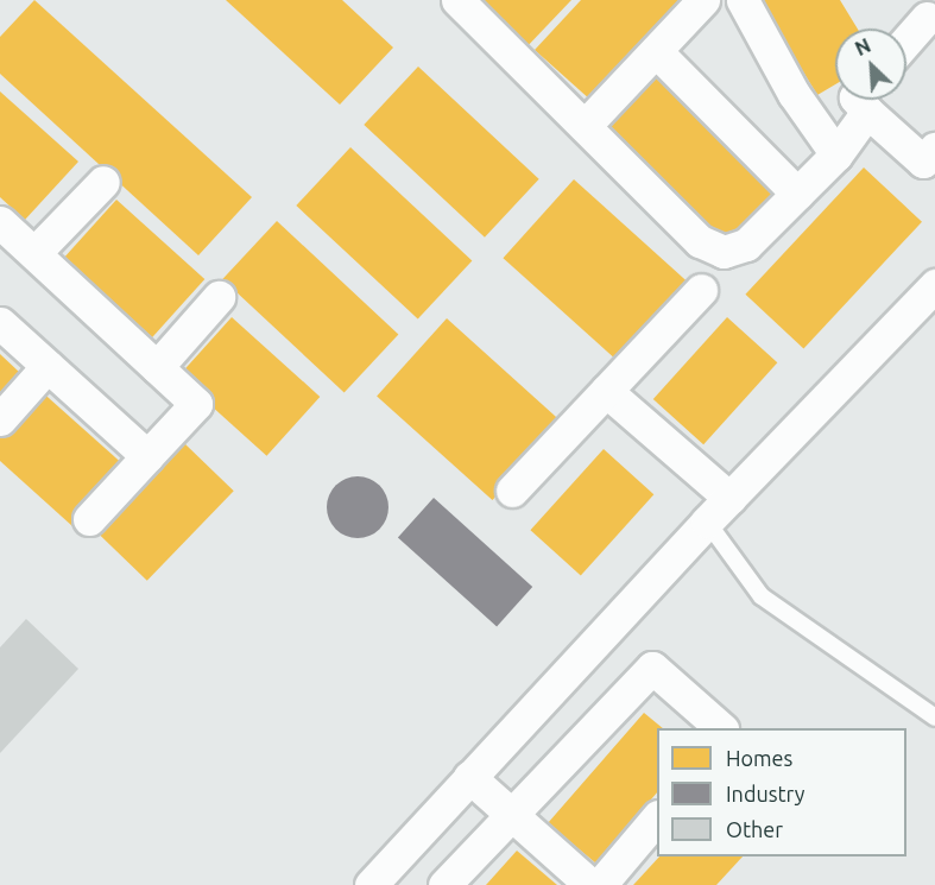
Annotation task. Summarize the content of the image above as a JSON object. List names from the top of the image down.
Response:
{
  "legend": ["Homes", "Industry", "Other"],
  "north": "top left"
}
